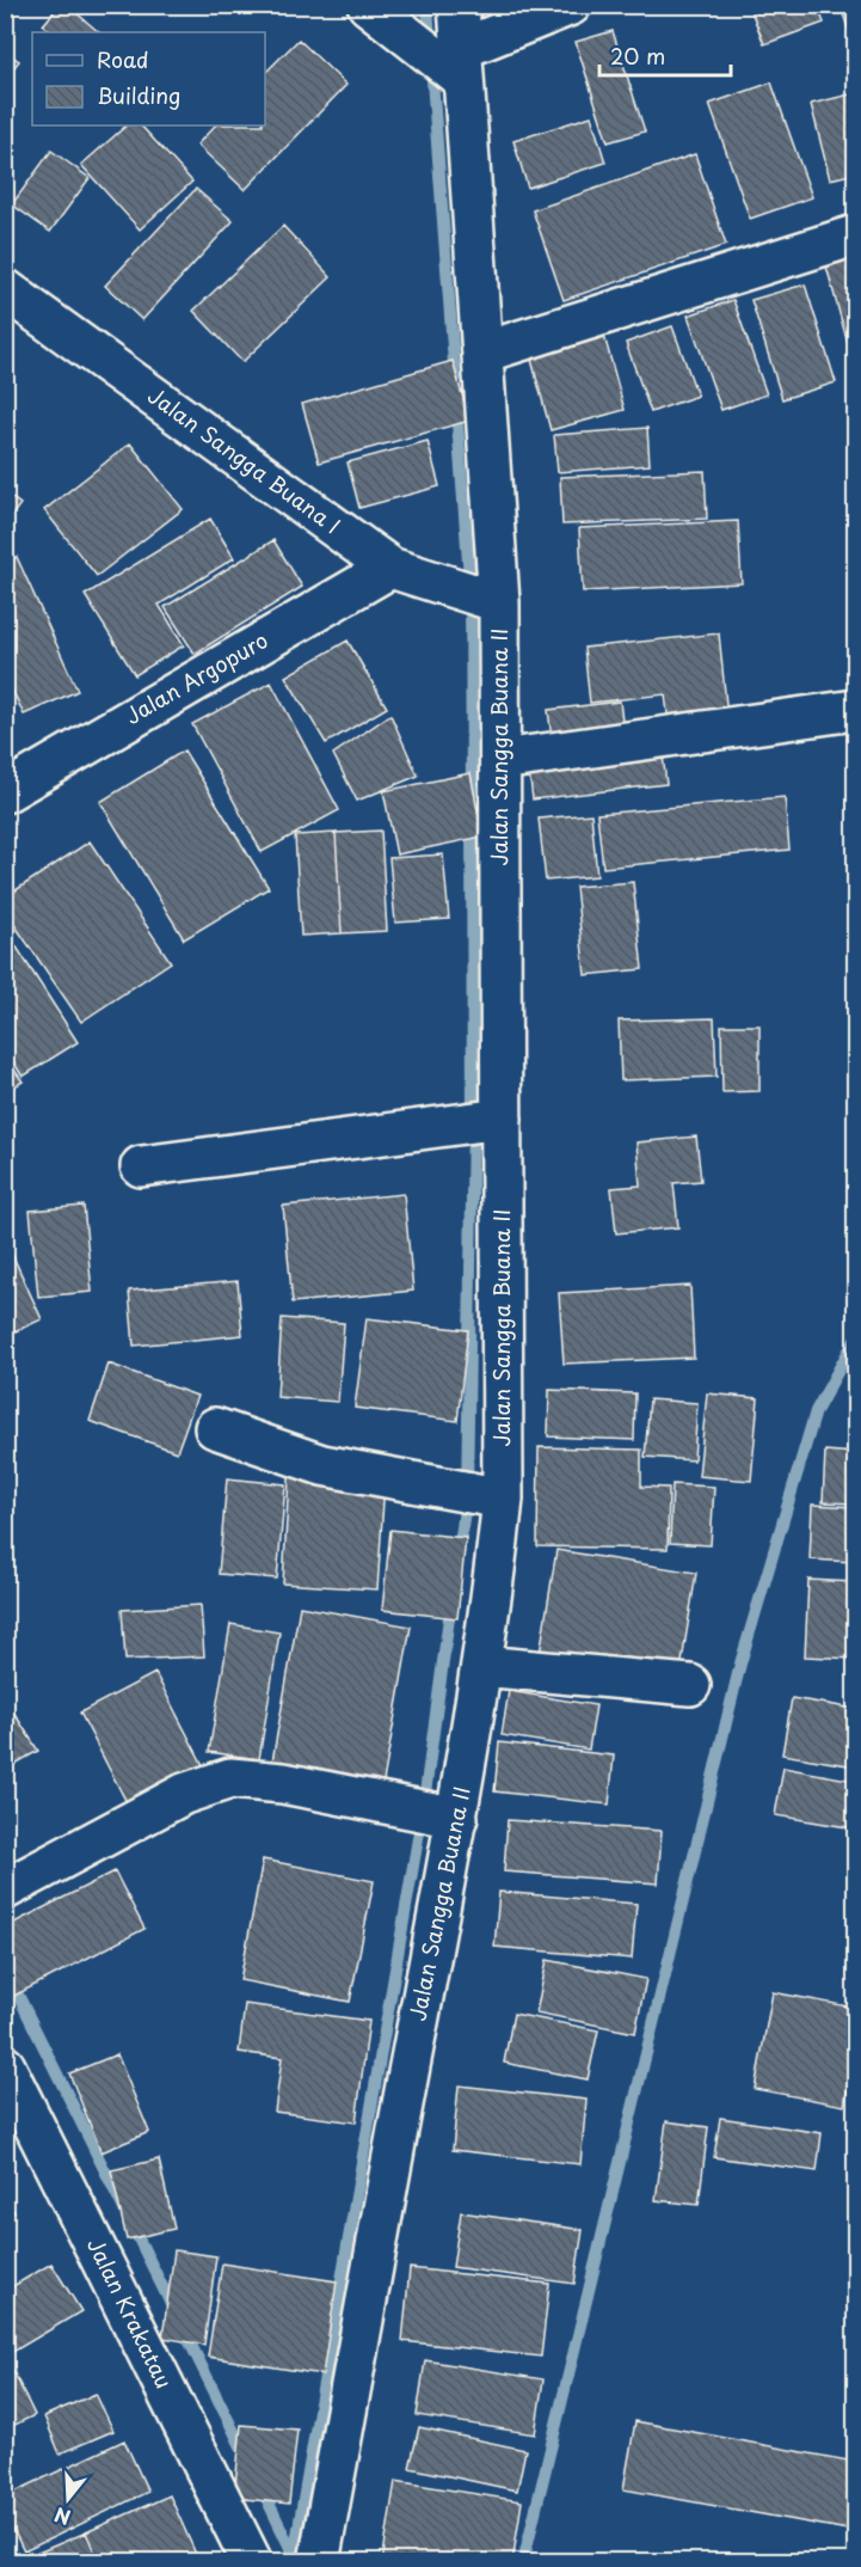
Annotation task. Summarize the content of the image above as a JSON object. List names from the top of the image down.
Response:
{
  "streets": {
    "street": [
      "Jalan Sangga Buana I",
      "Jalan Argopuro",
      "Jalan Sangga Buana II",
      "Jalan Krakatau"
    ]
  },
  "crossings": [
    ["Jalan Sangga Buana I", "Jalan Argopuro"],
    ["Jalan Sangga Buana I", "Jalan Sangga Buana II"]
  ],
  "legend": ["Road", "Building"],
  "scale_bar": "20 m",
  "north": "bottom"
}
